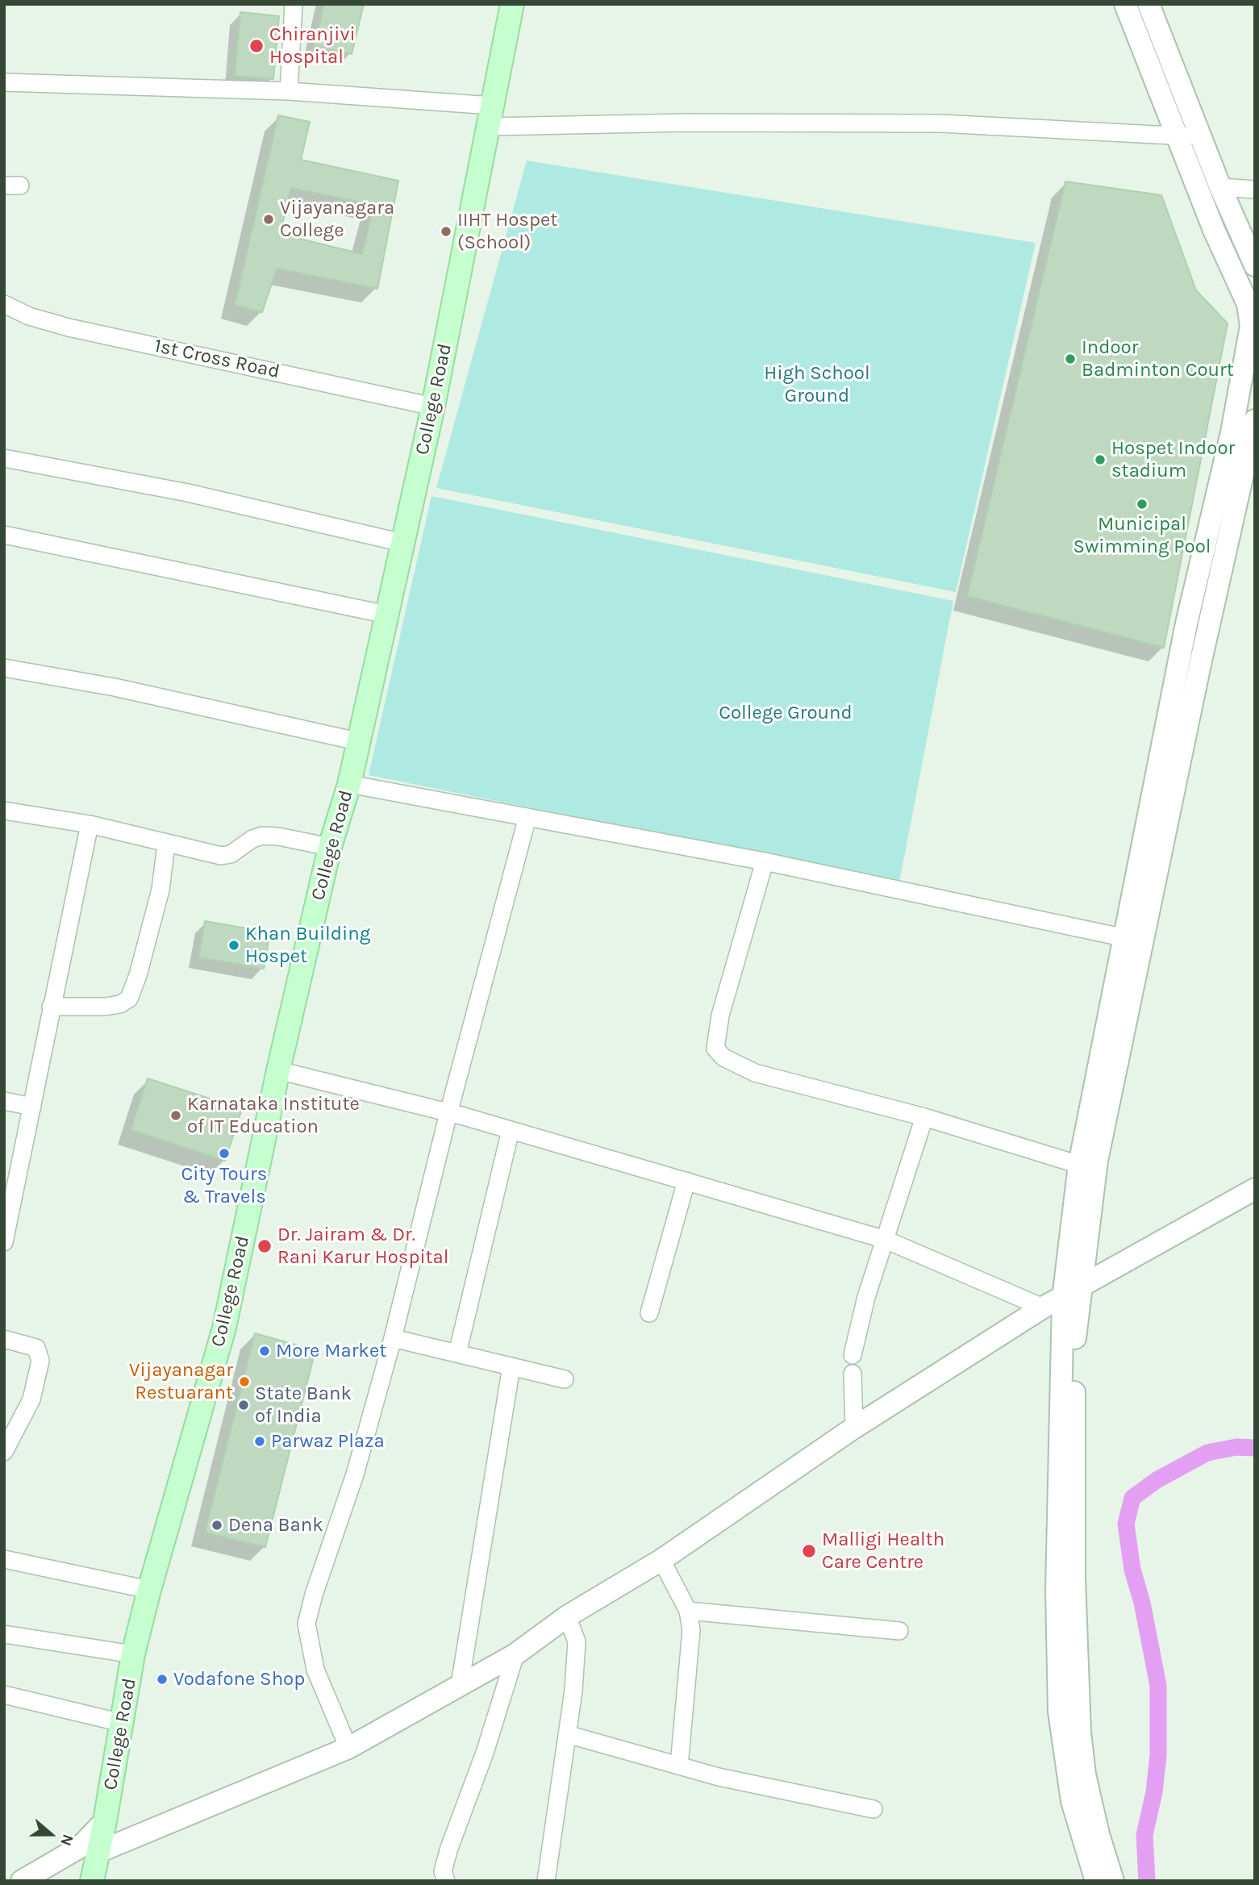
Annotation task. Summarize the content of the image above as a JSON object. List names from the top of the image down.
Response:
{
  "streets": {
    "main road": ["College Road"],
    "street": ["1st Cross Road"]
  },
  "crossings": [
    ["1st Cross Road", "College Road"]
  ],
  "parks": ["High School Ground", "College Ground"],
  "places": [
    "Chiranjivi Hospital",
    "Vijayanagara College",
    "IIHT Hospet (School)",
    "Indoor Badminton Court",
    "Hospet Indoor stadium",
    "Municipal Swimming Pool",
    "Khan Building Hospet",
    "Karnataka Institute of IT Education",
    "City Tours & Travels",
    "Dr. Jairam & Dr. Rani Karur Hospital",
    "More Market",
    "Vijayanagar Restuarant",
    "State Bank of India",
    "Parwaz Plaza",
    "Dena Bank",
    "Malligi Health Care Centre",
    "Vodafone Shop"
  ],
  "north": "right"
}
